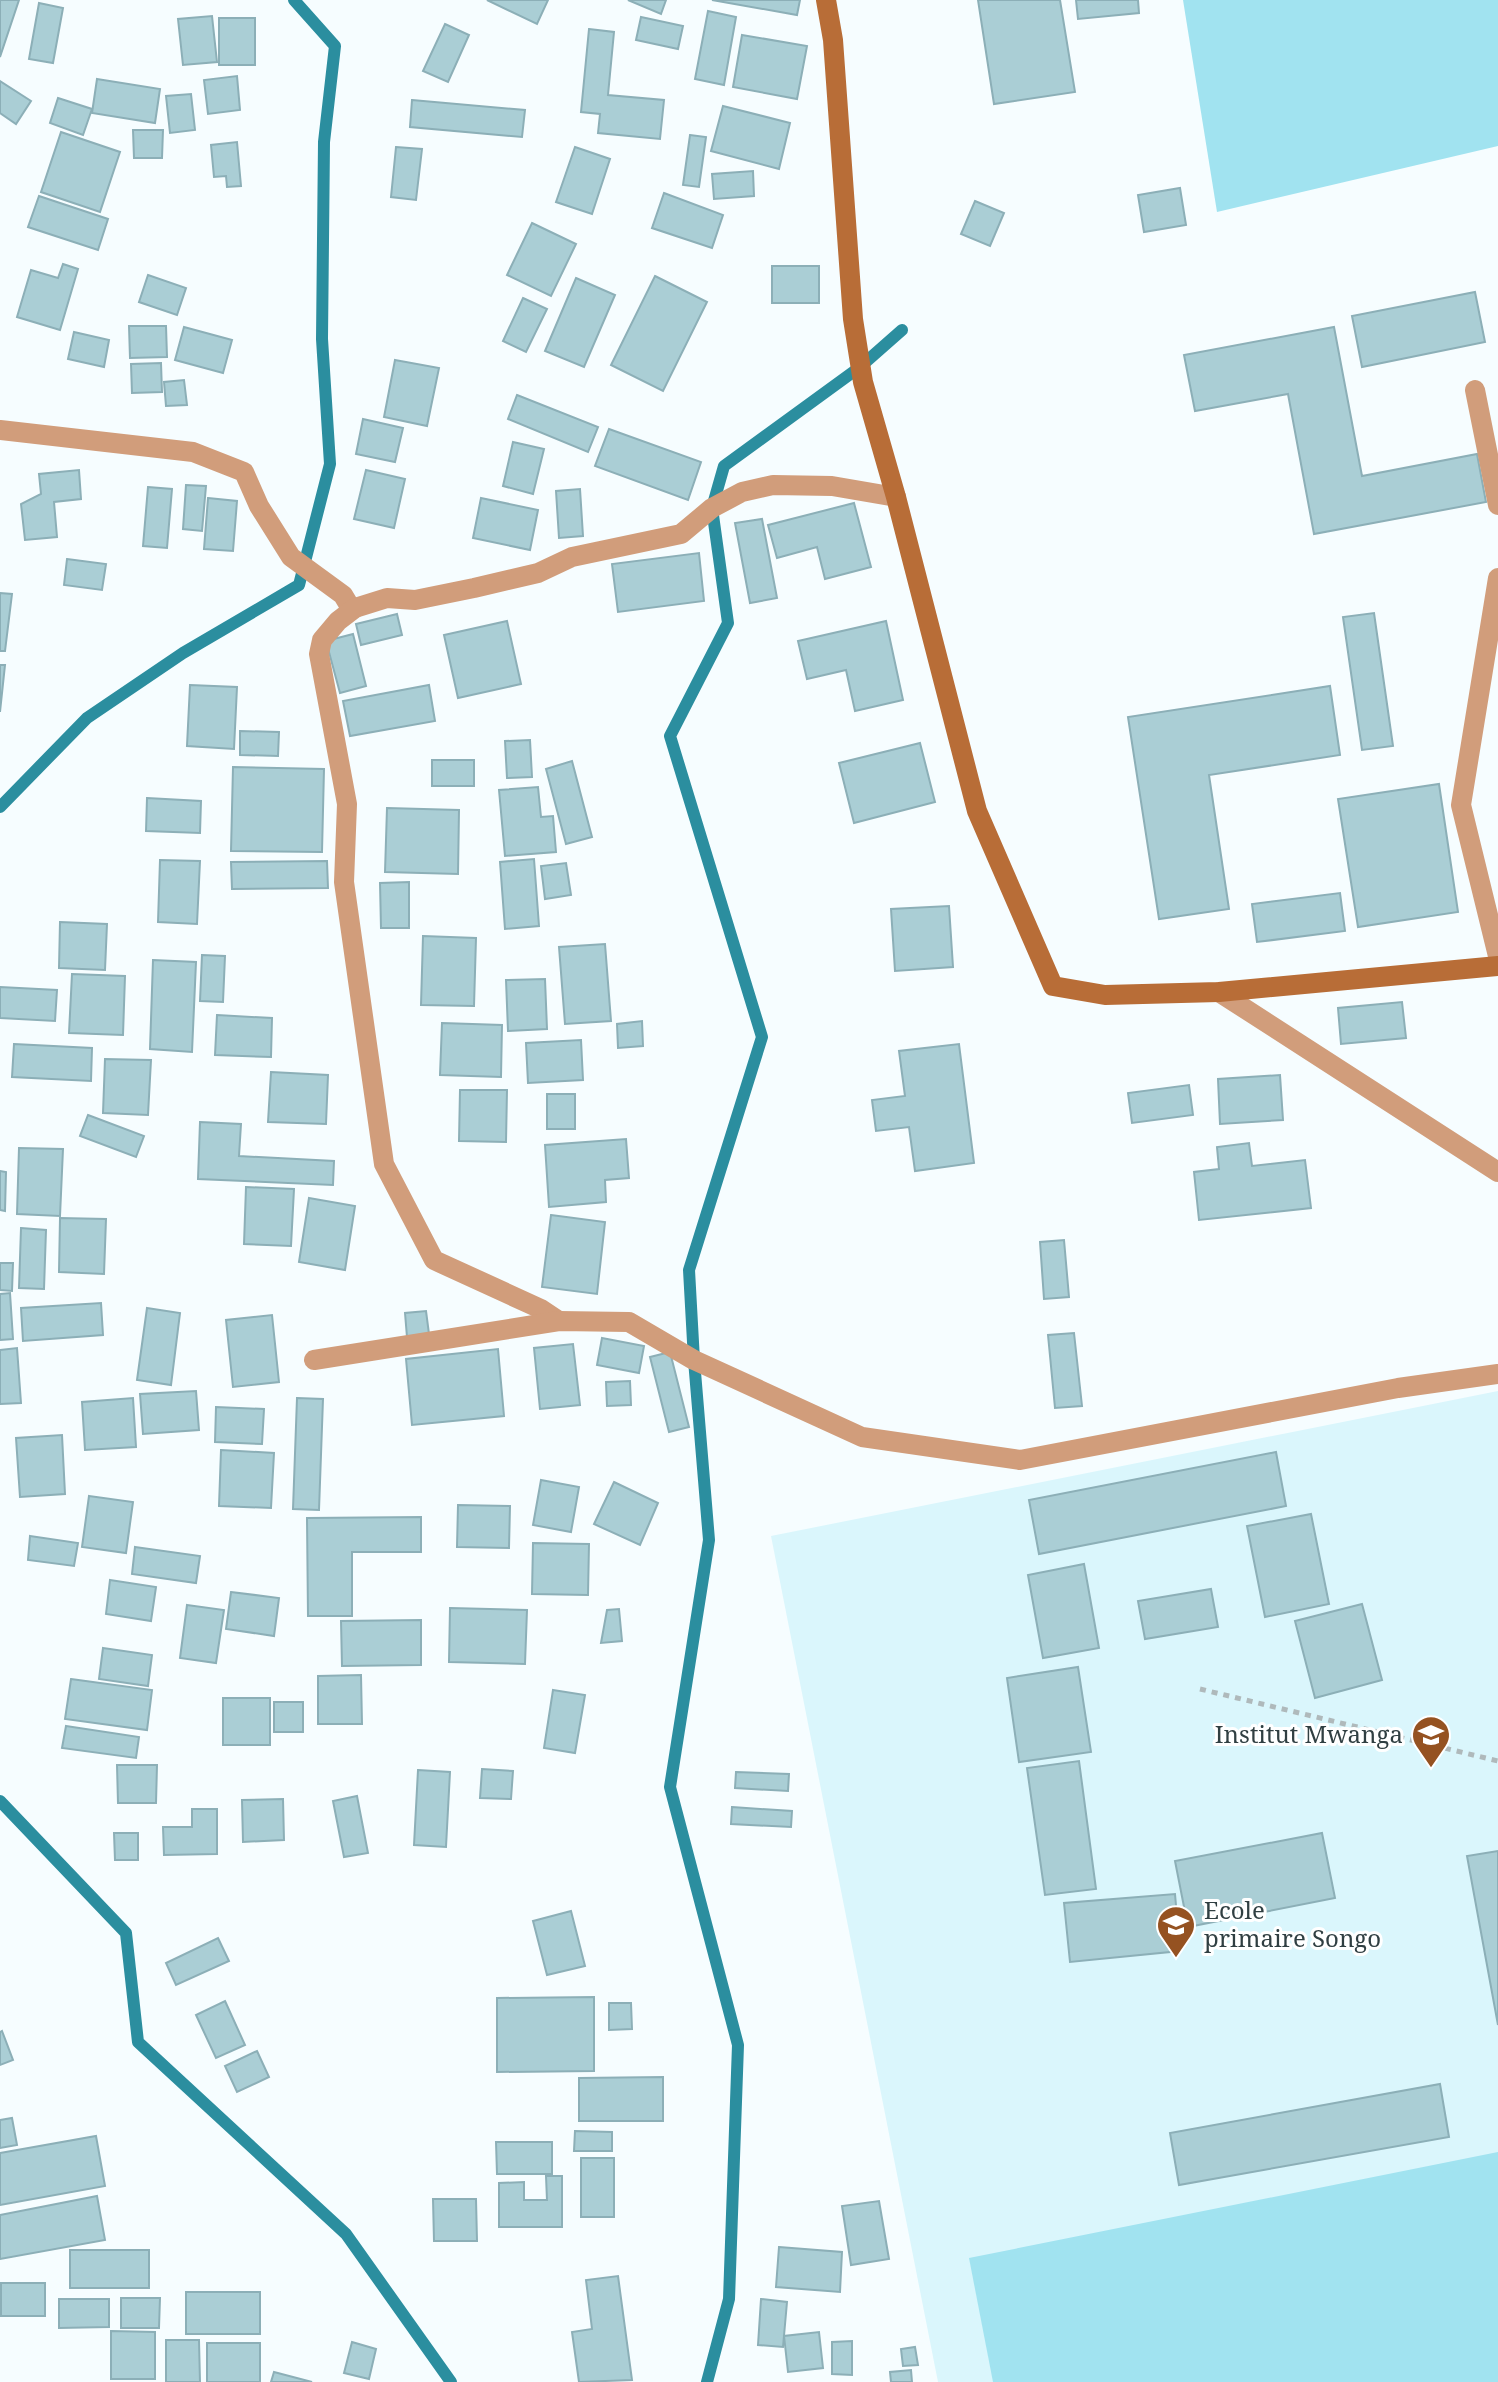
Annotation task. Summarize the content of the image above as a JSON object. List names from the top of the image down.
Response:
{
  "places": {
    "school or university": ["Institut Mwanga", "Ecole primaire Songo"]
  }
}
